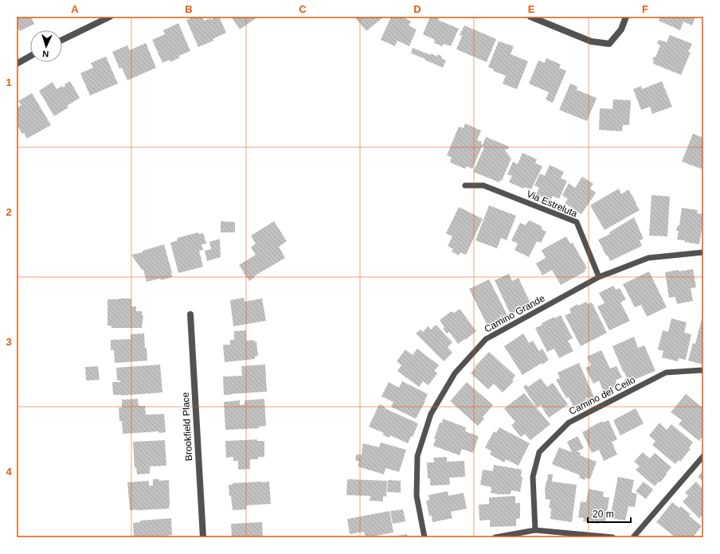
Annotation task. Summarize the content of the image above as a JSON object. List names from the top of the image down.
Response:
{
  "streets": {
    "street": ["Brookfield Place"],
    "lane": ["Via Estreluta", "Camino Grande", "Camino del Ceilo"]
  },
  "crossings": [
    ["Via Estreluta", "Camino Grande"]
  ],
  "scale_bar": "20 m",
  "north": "bottom",
  "grid": {
    "columns": [
      "A",
      "B",
      "C",
      "D",
      "E",
      "F"
    ],
    "rows": [
      "1",
      "2",
      "3",
      "4"
    ]
  }
}
